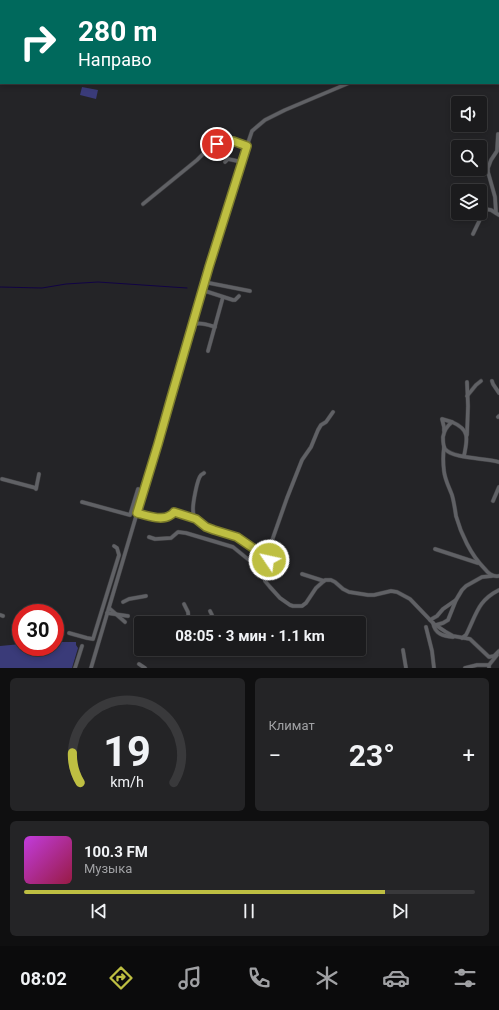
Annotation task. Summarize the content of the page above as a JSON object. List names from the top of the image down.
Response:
{
  "page": {
    "turn": ["280 m", "Направо"],
    "limit": "30",
    "trip": "08:05 · 3 мин · 1.1 km",
    "tile": "Климат",
    "heat": ["−", "23°", "+"],
    "song": ["100.3 FM", "Музыка"],
    "tabs": "08:02",
    "gauge": ["19", "km/h"]
  }
}
